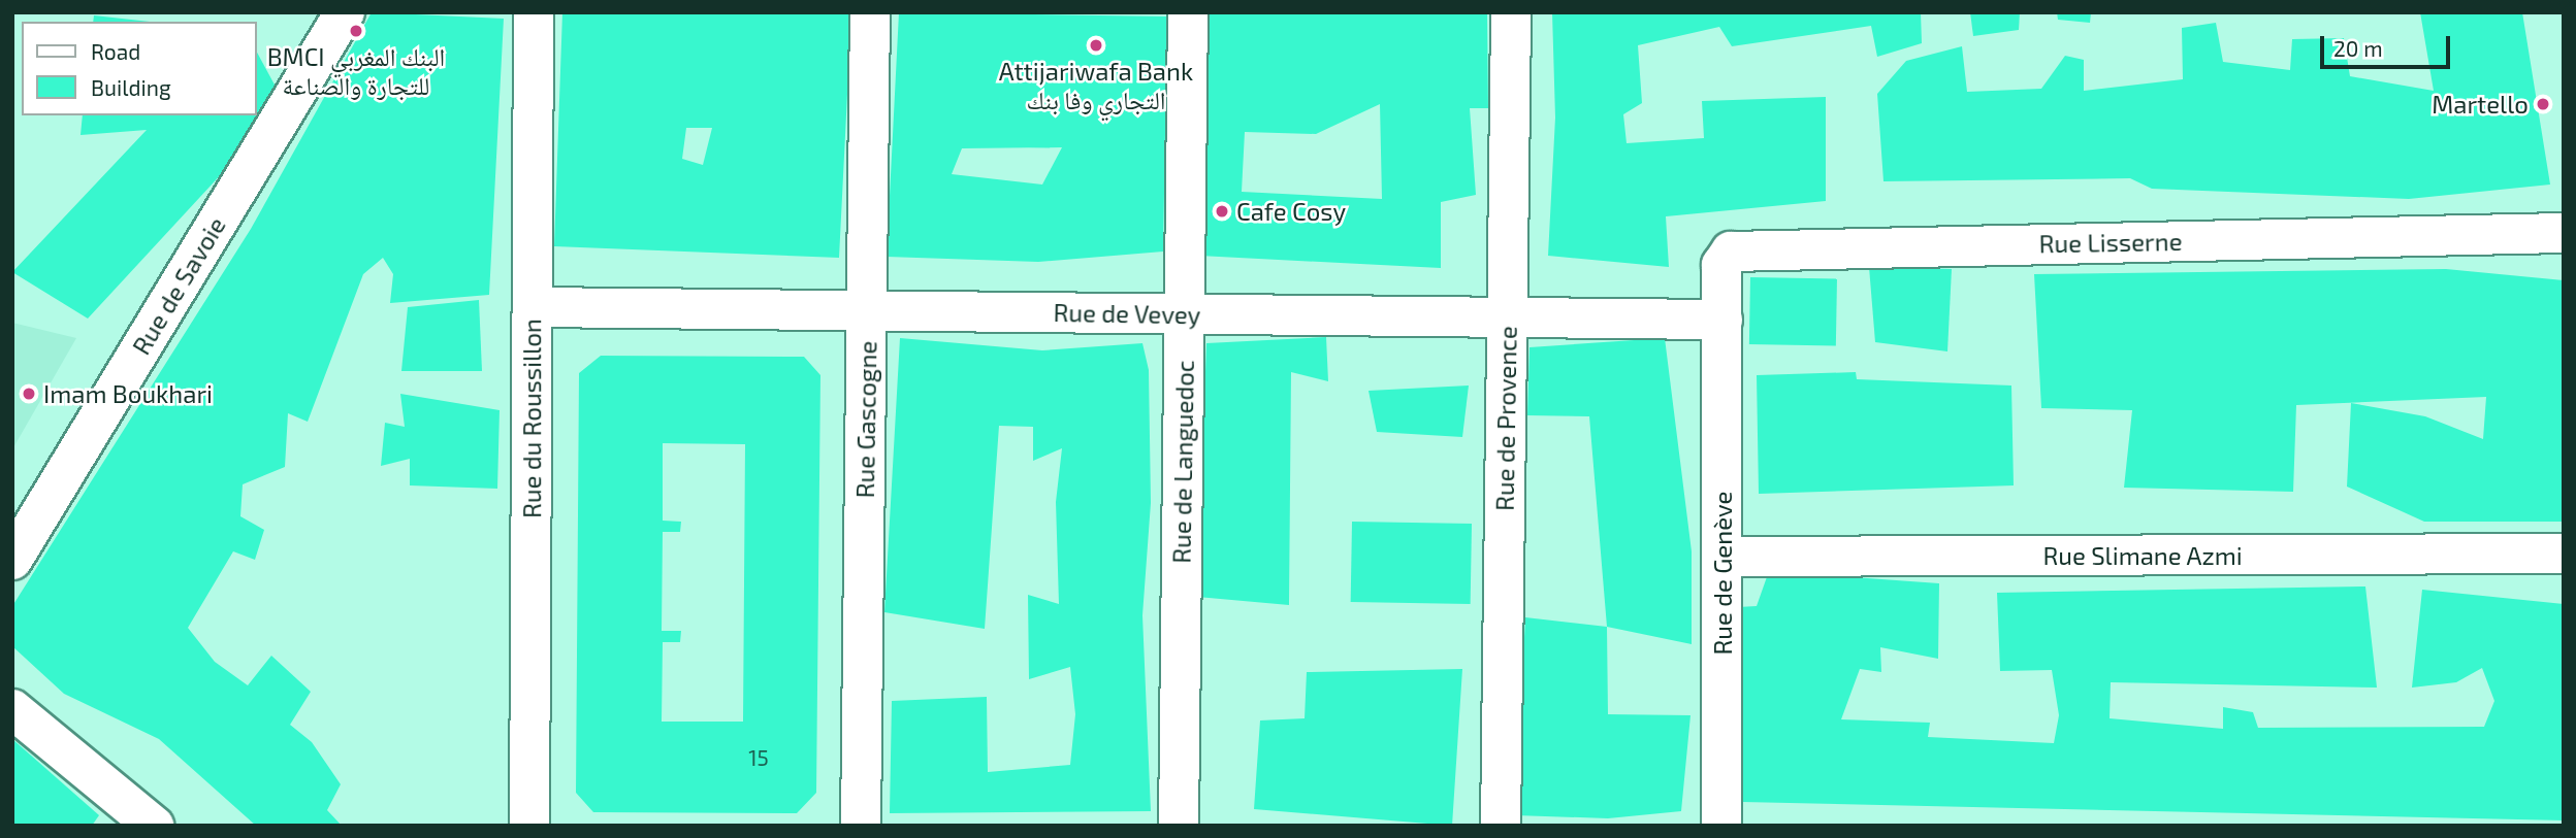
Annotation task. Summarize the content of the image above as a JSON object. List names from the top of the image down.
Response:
{
  "streets": {
    "street": [
      "Rue Lisserne",
      "Rue de Savoie",
      "Rue de Vevey",
      "Rue du Roussillon",
      "Rue de Provence",
      "Rue Gascogne",
      "Rue de Languedoc",
      "Rue Slimane Azmi",
      "Rue de Genève"
    ]
  },
  "crossings": [
    ["Rue Lisserne", "Rue de Vevey"],
    ["Rue Lisserne", "Rue de Genève"],
    ["Rue de Vevey", "Rue du Roussillon"],
    ["Rue de Vevey", "Rue de Provence"],
    ["Rue de Vevey", "Rue Gascogne"],
    ["Rue de Vevey", "Rue de Languedoc"],
    ["Rue de Vevey", "Rue de Genève"],
    ["Rue Slimane Azmi", "Rue de Genève"]
  ],
  "places": [
    "BMCI البنك المغربي للتجارة والصناعة",
    "Attijariwafa Bank التجاري وفا بنك",
    "Martello",
    "Cafe Cosy",
    "Imam Boukhari"
  ],
  "house_numbers": ["15"],
  "legend": ["Road", "Building"],
  "scale_bar": "20 m"
}
